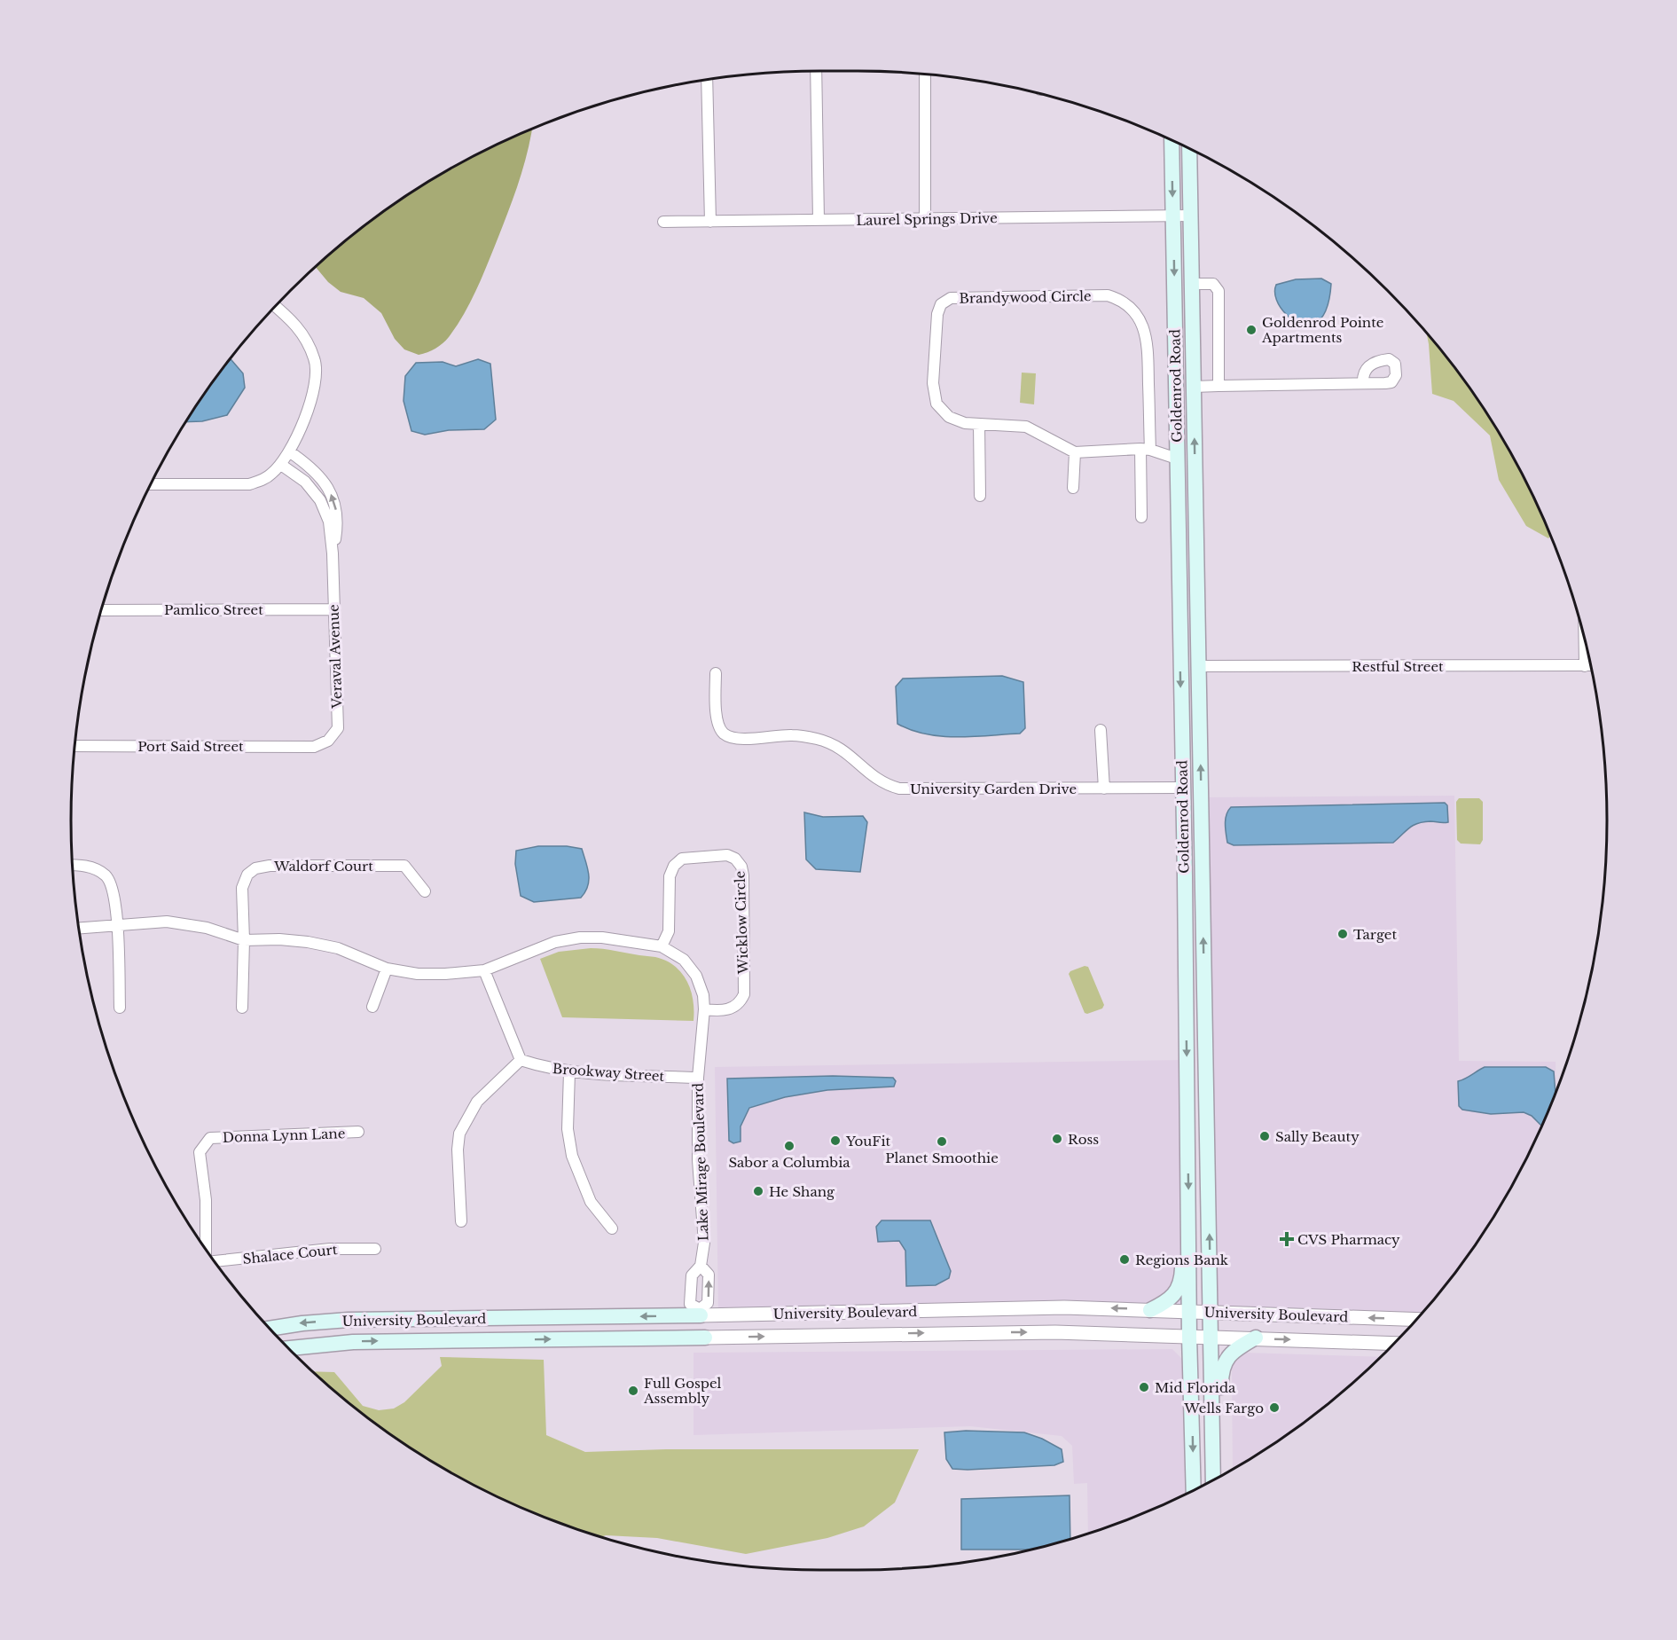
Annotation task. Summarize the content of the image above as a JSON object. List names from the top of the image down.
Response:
{
  "streets": {
    "main road": ["Goldenrod Road", "University Boulevard"],
    "street": [
      "Laurel Springs Drive",
      "Brandywood Circle",
      "Pamlico Street",
      "Veraval Avenue",
      "Restful Street",
      "Port Said Street",
      "University Garden Drive",
      "Waldorf Court",
      "Wicklow Circle",
      "Brookway Street",
      "Donna Lynn Lane",
      "Lake Mirage Boulevard",
      "Shalace Court"
    ]
  },
  "crossings": [
    ["Laurel Springs Drive", "Goldenrod Road"],
    ["Goldenrod Road", "Restful Street"],
    ["Goldenrod Road", "University Garden Drive"],
    ["Goldenrod Road", "University Boulevard"],
    ["Pamlico Street", "Veraval Avenue"],
    ["Veraval Avenue", "Port Said Street"],
    ["Waldorf Court", "Lake Mirage Boulevard"],
    ["Wicklow Circle", "Lake Mirage Boulevard"],
    ["Brookway Street", "Lake Mirage Boulevard"],
    ["Lake Mirage Boulevard", "University Boulevard"]
  ],
  "places": {
    "other": [
      "Goldenrod Pointe Apartments",
      "Target",
      "Sally Beauty",
      "Ross",
      "YouFit",
      "Planet Smoothie",
      "Sabor a Columbia",
      "He Shang",
      "Regions Bank",
      "Mid Florida",
      "Full Gospel Assembly",
      "Wells Fargo"
    ],
    "health": ["CVS Pharmacy"]
  }
}
